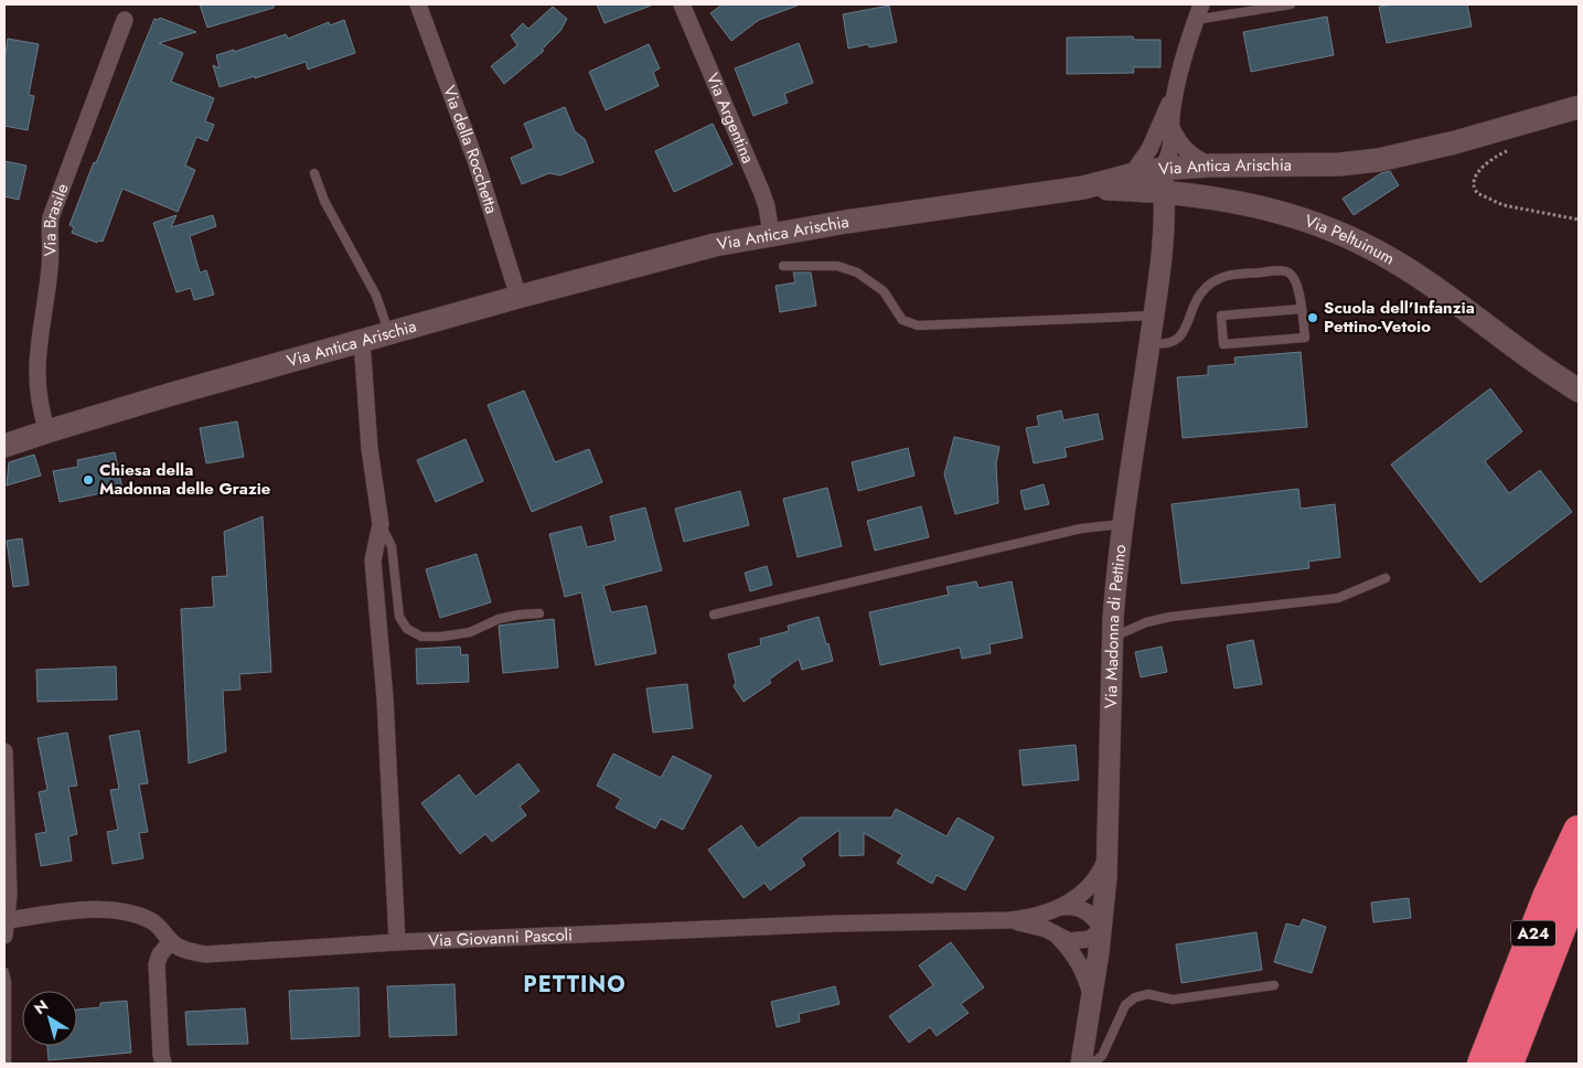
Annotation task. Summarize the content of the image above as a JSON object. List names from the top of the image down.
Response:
{
  "streets": {
    "highway": ["A24"],
    "main road": ["Via Antica Arischia", "Via Peltuinum"],
    "street": [
      "Via Argentina",
      "Via della Rocchetta",
      "Via Brasile",
      "Via Madonna di Pettino",
      "Via Giovanni Pascoli"
    ]
  },
  "crossings": [
    ["Via Argentina", "Via Antica Arischia"],
    ["Via della Rocchetta", "Via Antica Arischia"],
    ["Via Antica Arischia", "Via Brasile"],
    ["Via Antica Arischia", "Via Peltuinum"],
    ["Via Antica Arischia", "Via Madonna di Pettino"],
    ["Via Peltuinum", "Via Madonna di Pettino"],
    ["Via Madonna di Pettino", "Via Giovanni Pascoli"]
  ],
  "districts": ["PETTINO"],
  "places": ["Scuola dell'Infanzia Pettino-Vetoio", "Chiesa della Madonna delle Grazie"],
  "north": "top left"
}
